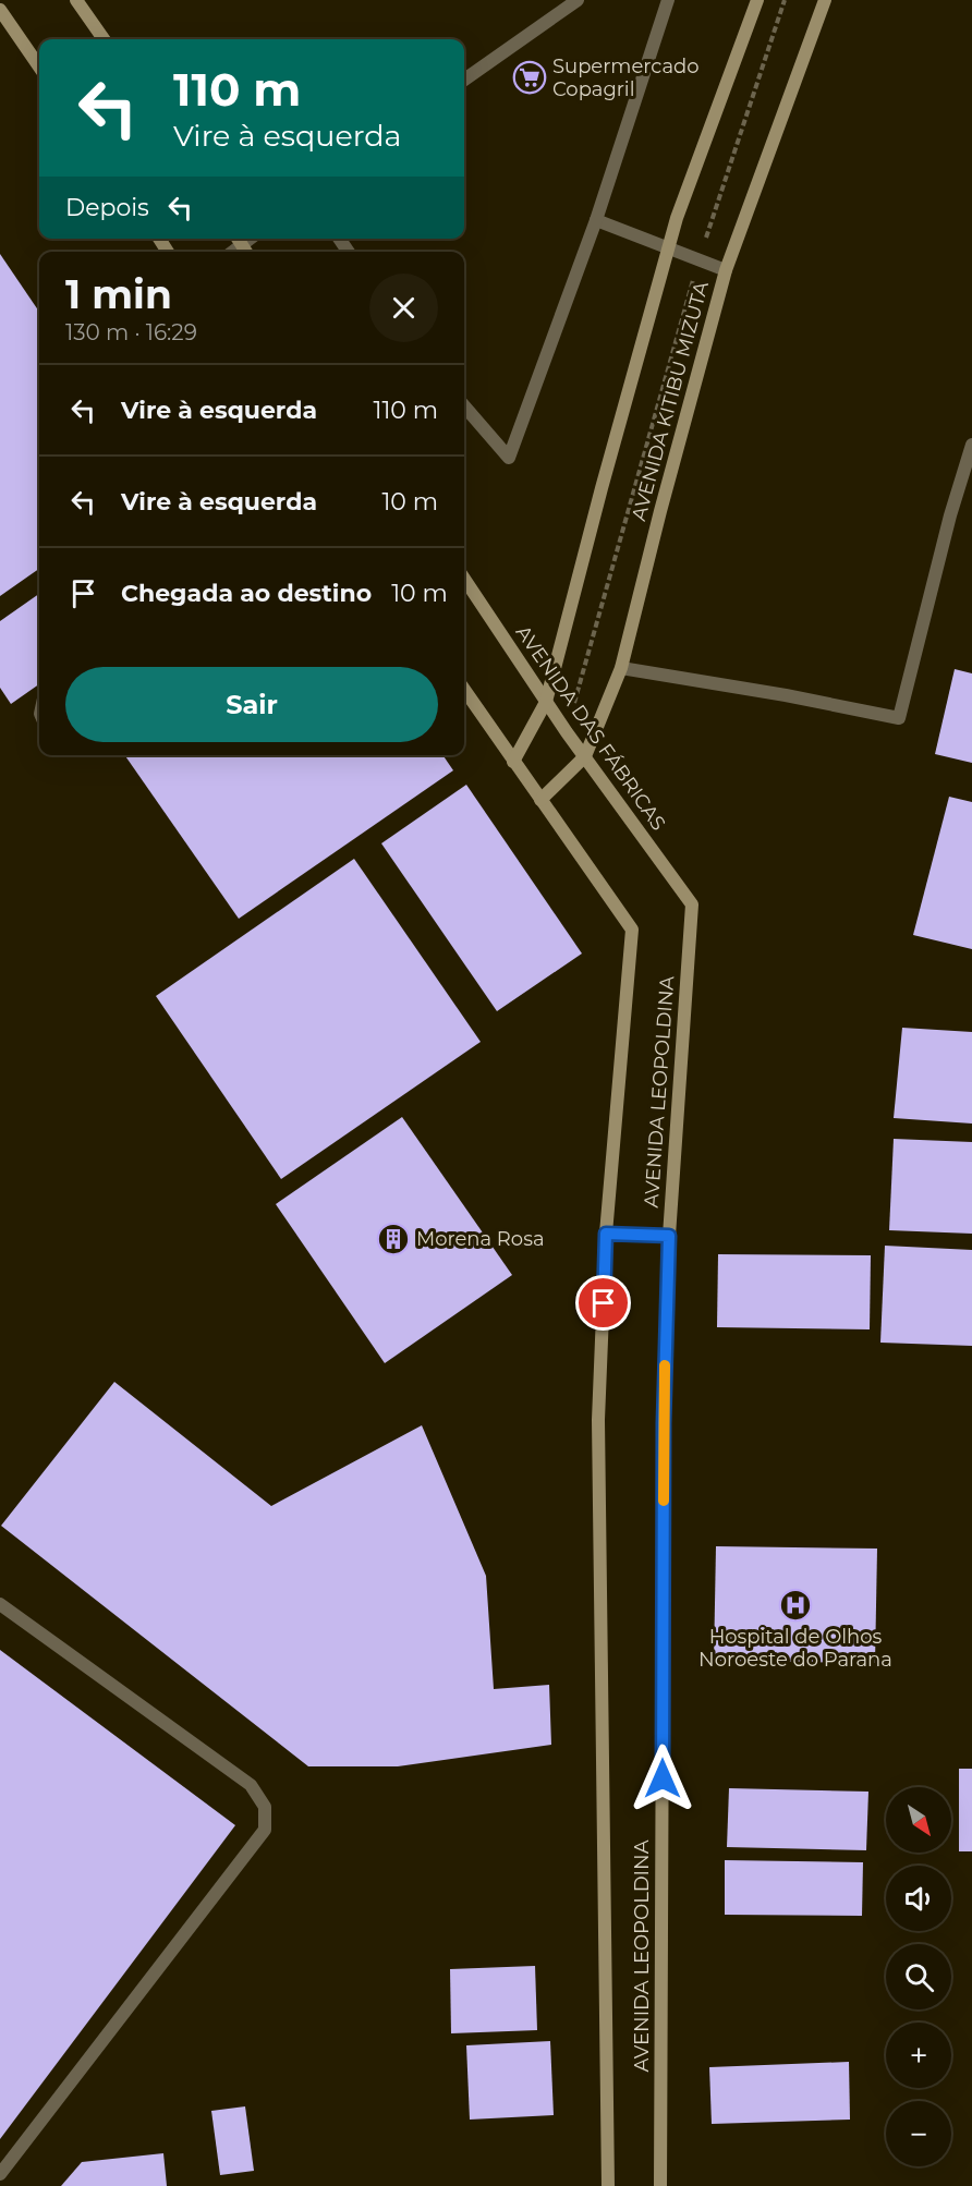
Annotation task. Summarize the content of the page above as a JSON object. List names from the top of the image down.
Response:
{
  "streets": {
    "street": ["AVENIDA KITIBU MIZUTA", "AVENIDA DAS FÁBRICAS", "AVENIDA LEOPOLDINA"]
  },
  "crossings": [
    ["AVENIDA KITIBU MIZUTA", "AVENIDA DAS FÁBRICAS"],
    ["AVENIDA KITIBU MIZUTA", "AVENIDA LEOPOLDINA"],
    ["AVENIDA DAS FÁBRICAS", "AVENIDA LEOPOLDINA"]
  ],
  "places": {
    "supermarket": ["Supermercado Copagril"],
    "building": ["Morena Rosa"],
    "hospital": ["Hospital de Olhos Noroeste do Parana"]
  },
  "north": "bottom right",
  "page": {
    "turn": ["110 m", "Vire à esquerda"],
    "then": "Depois",
    "heading": ["1 min", "130 m · 16:29"],
    "list": [
      {
        "name": "Vire à esquerda",
        "value": "110 m"
      },
      {
        "name": "Vire à esquerda",
        "value": "10 m"
      },
      {
        "name": "Chegada ao destino",
        "value": "10 m"
      }
    ],
    "buttons": "Sair",
    "map_buttons": ["+", "−"]
  }
}
